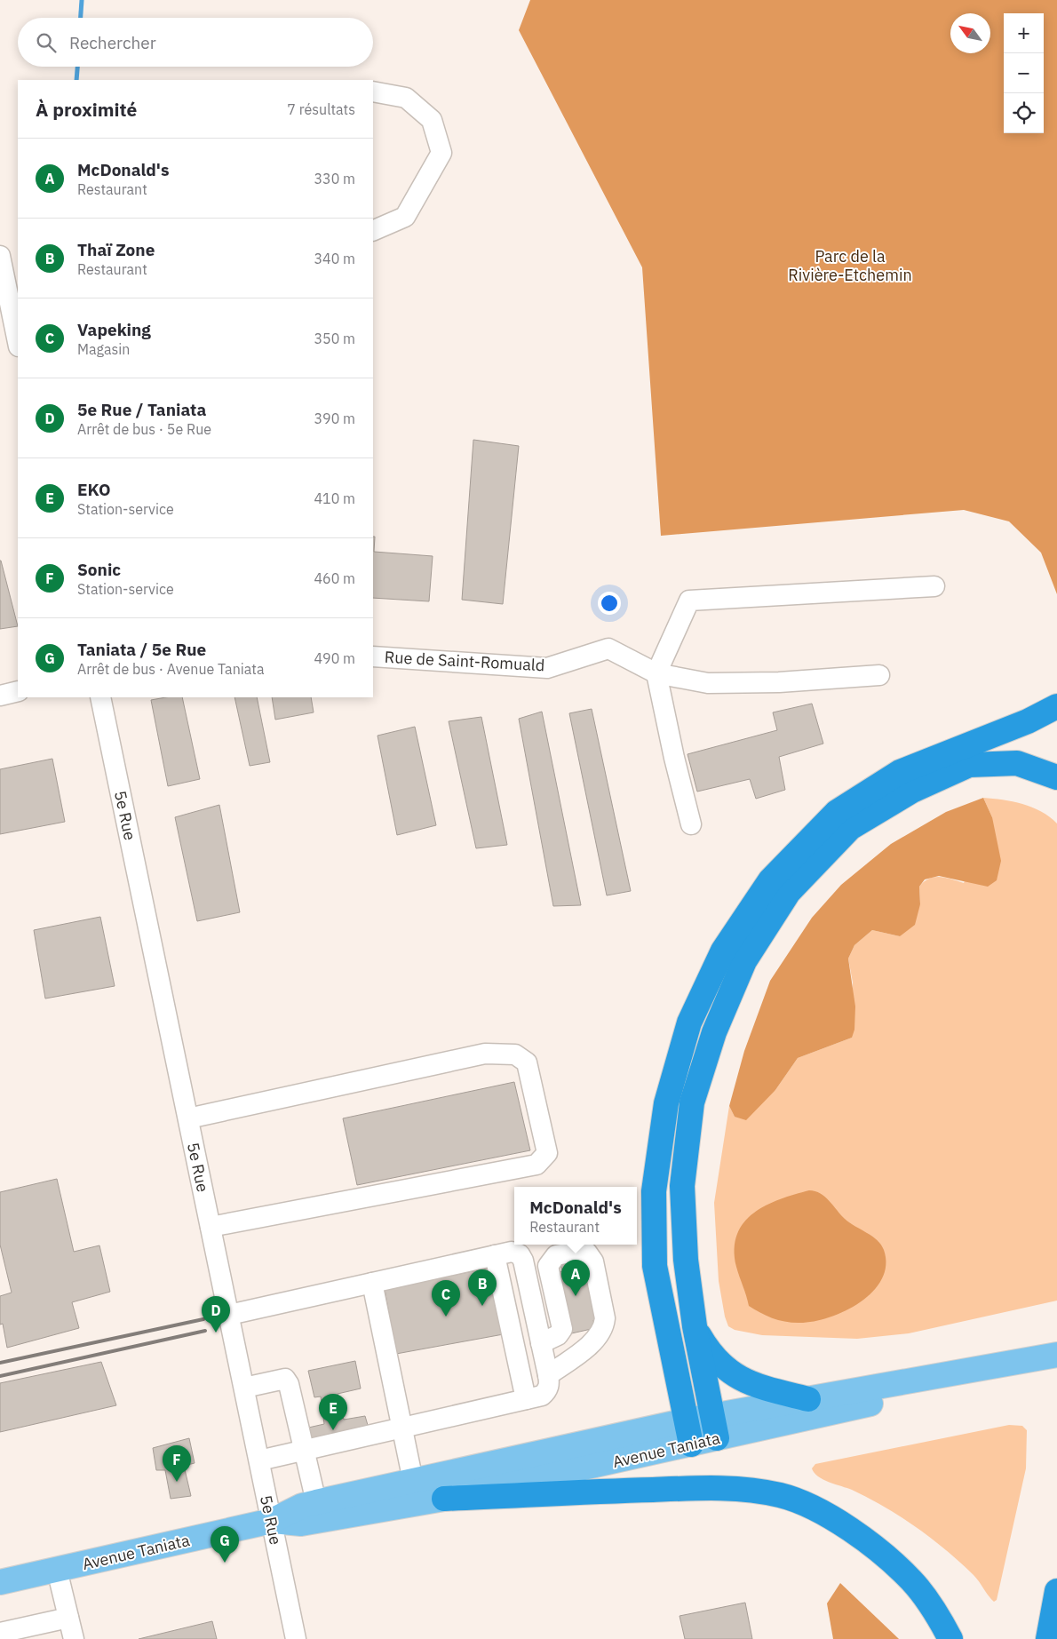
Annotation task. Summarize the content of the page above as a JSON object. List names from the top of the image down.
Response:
{
  "streets": {
    "main road": ["Avenue Taniata"],
    "street": ["Rue de Saint-Romuald", "5e Rue"]
  },
  "crossings": [
    ["5e Rue", "Avenue Taniata"]
  ],
  "parks": ["Parc de la Rivière-Etchemin"],
  "north": "top left",
  "page": {
    "map_buttons": ["+", "−"],
    "search": "Rechercher",
    "heading": ["À proximité", "7 résultats"],
    "list": [
      {
        "mark": "A",
        "name": "McDonald's",
        "note": "Restaurant",
        "value": "330 m"
      },
      {
        "mark": "B",
        "name": "Thaï Zone",
        "note": "Restaurant",
        "value": "340 m"
      },
      {
        "mark": "C",
        "name": "Vapeking",
        "note": "Magasin",
        "value": "350 m"
      },
      {
        "mark": "D",
        "name": "5e Rue / Taniata",
        "note": "Arrêt de bus · 5e Rue",
        "value": "390 m"
      },
      {
        "mark": "E",
        "name": "EKO",
        "note": "Station-service",
        "value": "410 m"
      },
      {
        "mark": "F",
        "name": "Sonic",
        "note": "Station-service",
        "value": "460 m"
      },
      {
        "mark": "G",
        "name": "Taniata / 5e Rue",
        "note": "Arrêt de bus · Avenue Taniata",
        "value": "490 m"
      }
    ],
    "popup": ["McDonald's", "Restaurant"],
    "pins": [
      "A",
      "B",
      "C",
      "D",
      "E",
      "F",
      "G"
    ]
  }
}
